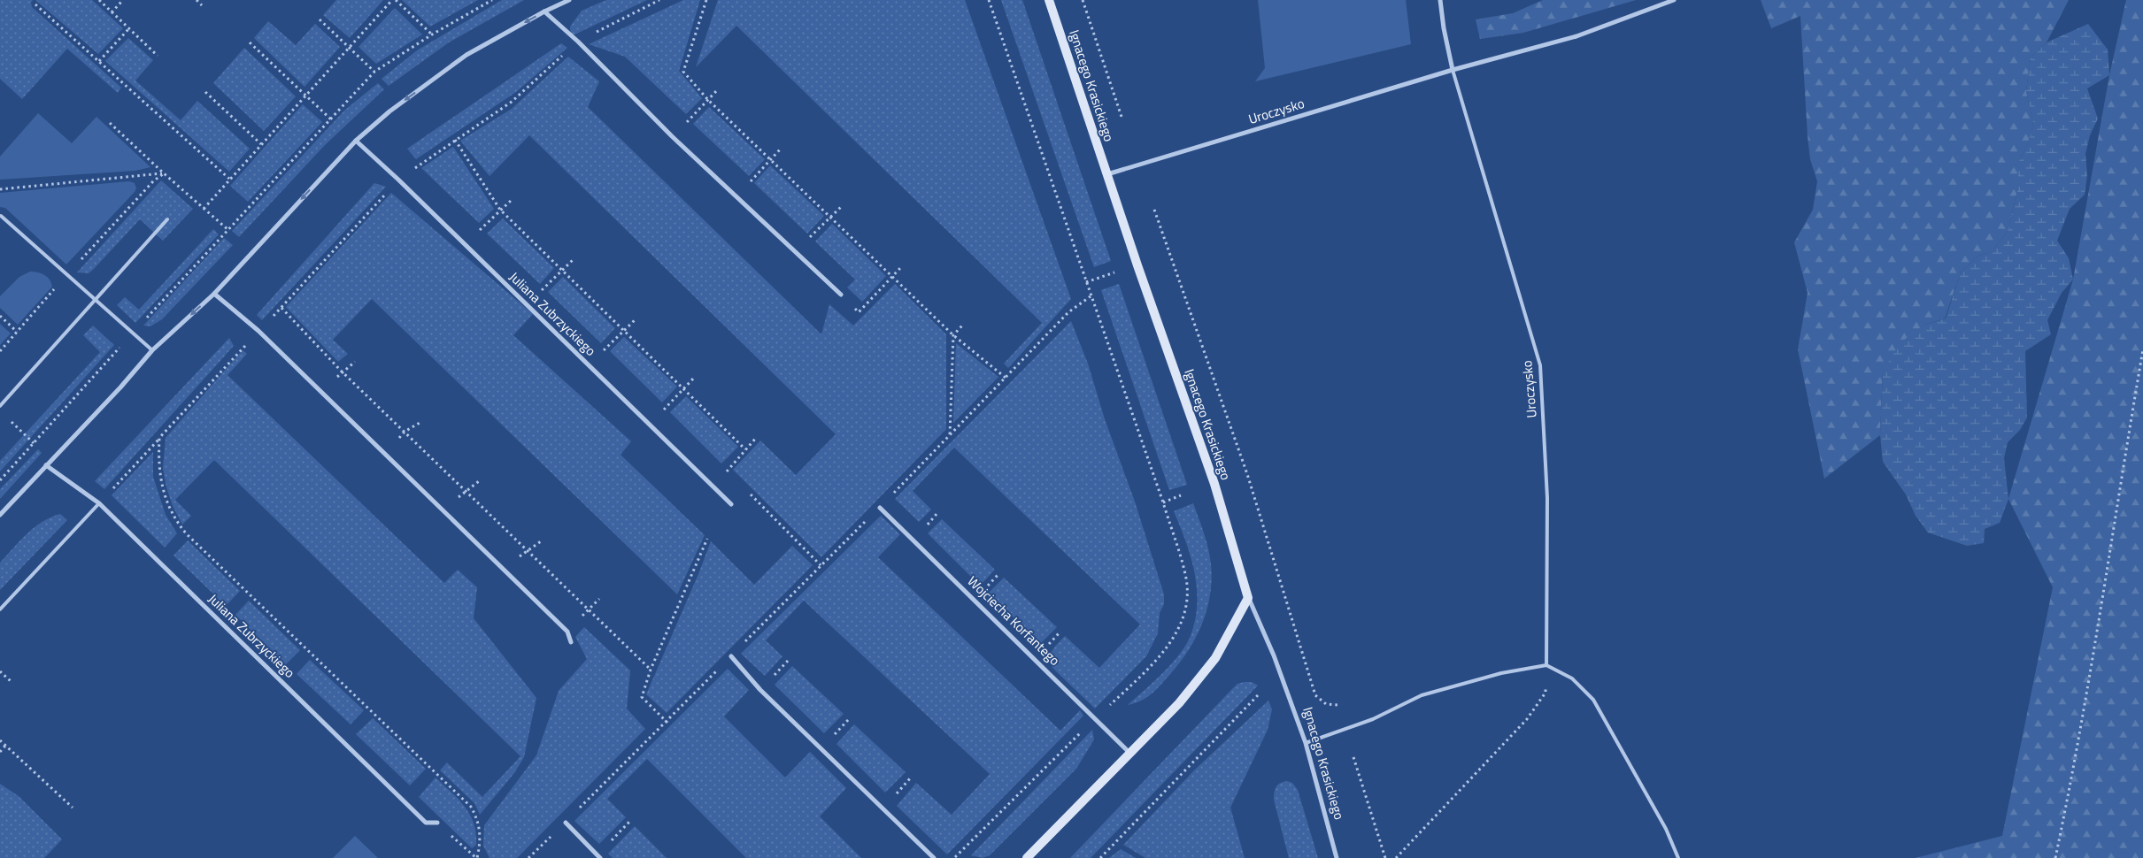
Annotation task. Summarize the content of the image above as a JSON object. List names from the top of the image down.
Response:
{
  "streets": {
    "street": [
      "Ignacego Krasickiego",
      "Uroczysko",
      "Juliana Zubrzyckiego",
      "Wojciecha Korfantego"
    ]
  },
  "crossings": [
    ["Ignacego Krasickiego", "Uroczysko"]
  ]
}
